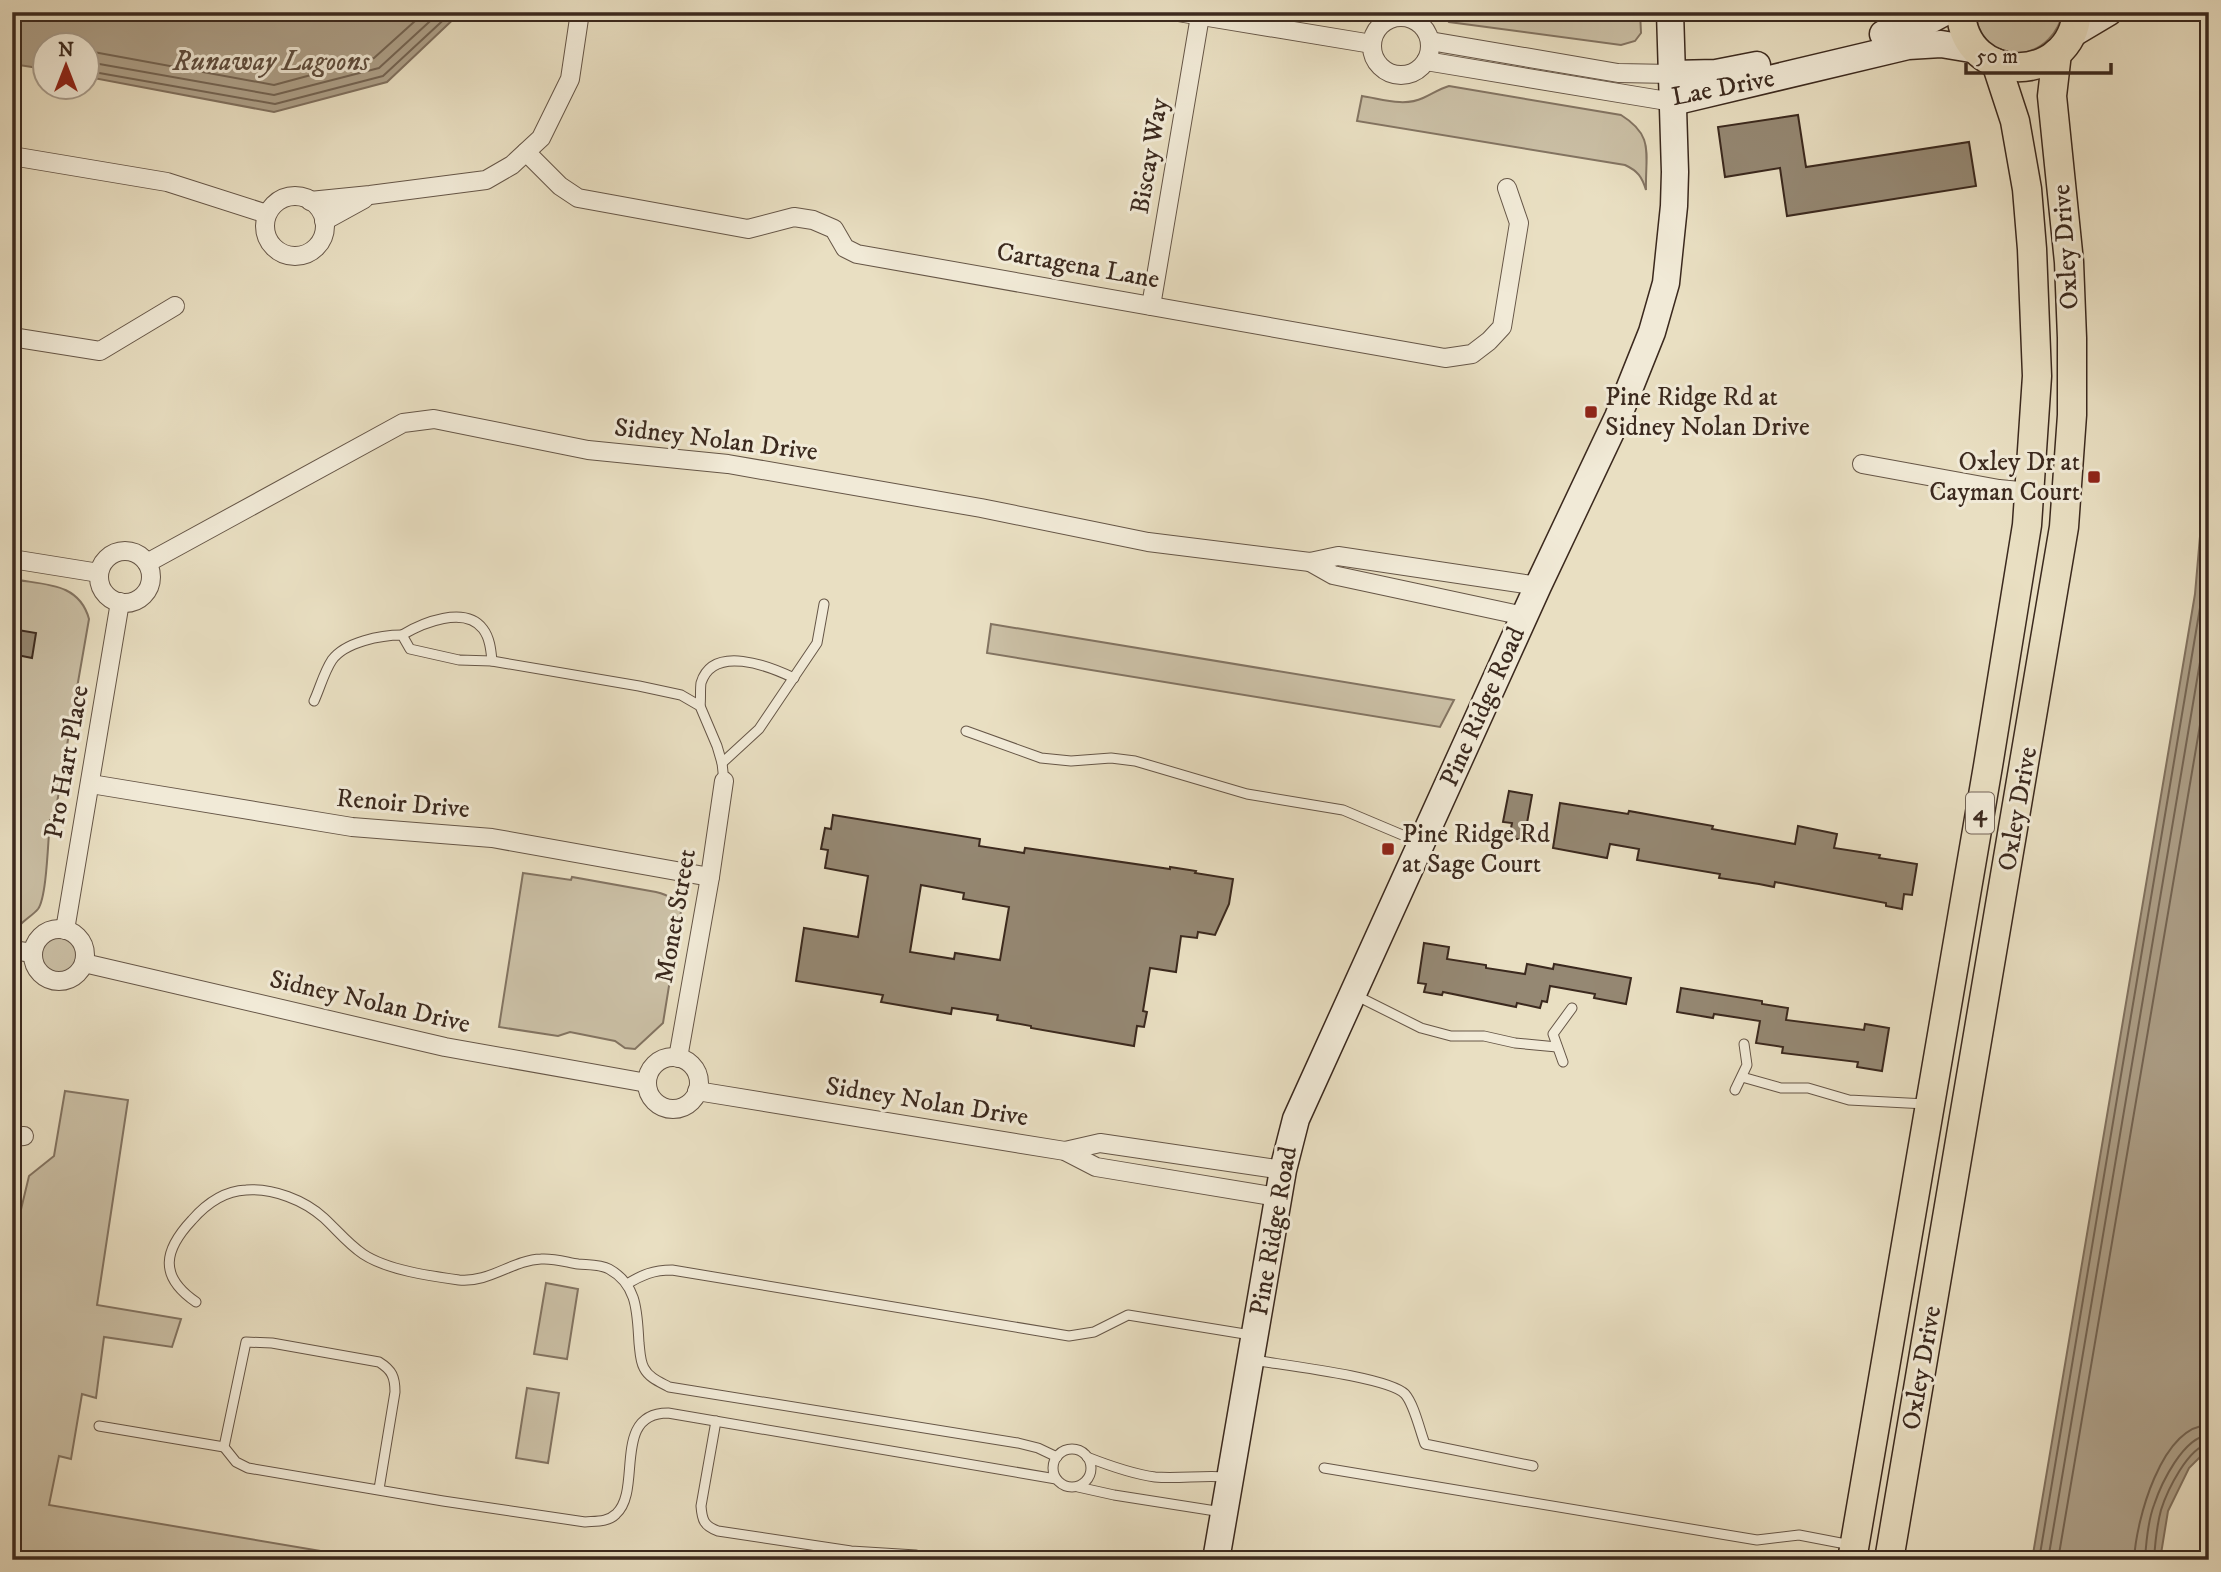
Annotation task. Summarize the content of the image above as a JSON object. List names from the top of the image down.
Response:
{
  "streets": {
    "main road": ["Oxley Drive", "4"],
    "street": [
      "Lae Drive",
      "Biscay Way",
      "Cartagena Lane",
      "Sidney Nolan Drive",
      "Pine Ridge Road",
      "Pro Hart Place",
      "Renoir Drive",
      "Monet Street"
    ]
  },
  "crossings": [
    ["Lae Drive", "Oxley Drive"],
    ["Lae Drive", "Pine Ridge Road"],
    ["Lae Drive", "4"],
    ["Biscay Way", "Cartagena Lane"],
    ["Oxley Drive", "4"],
    ["Sidney Nolan Drive", "Pine Ridge Road"],
    ["Sidney Nolan Drive", "Pro Hart Place"],
    ["Sidney Nolan Drive", "Monet Street"],
    ["Pro Hart Place", "Renoir Drive"],
    ["Renoir Drive", "Monet Street"]
  ],
  "water": ["Runaway Lagoons"],
  "places": {
    "transit": ["Pine Ridge Rd at Sidney Nolan Drive", "Oxley Dr at Cayman Court", "Pine Ridge Rd at Sage Court"]
  },
  "scale_bar": "50 m",
  "north": "top"
}
